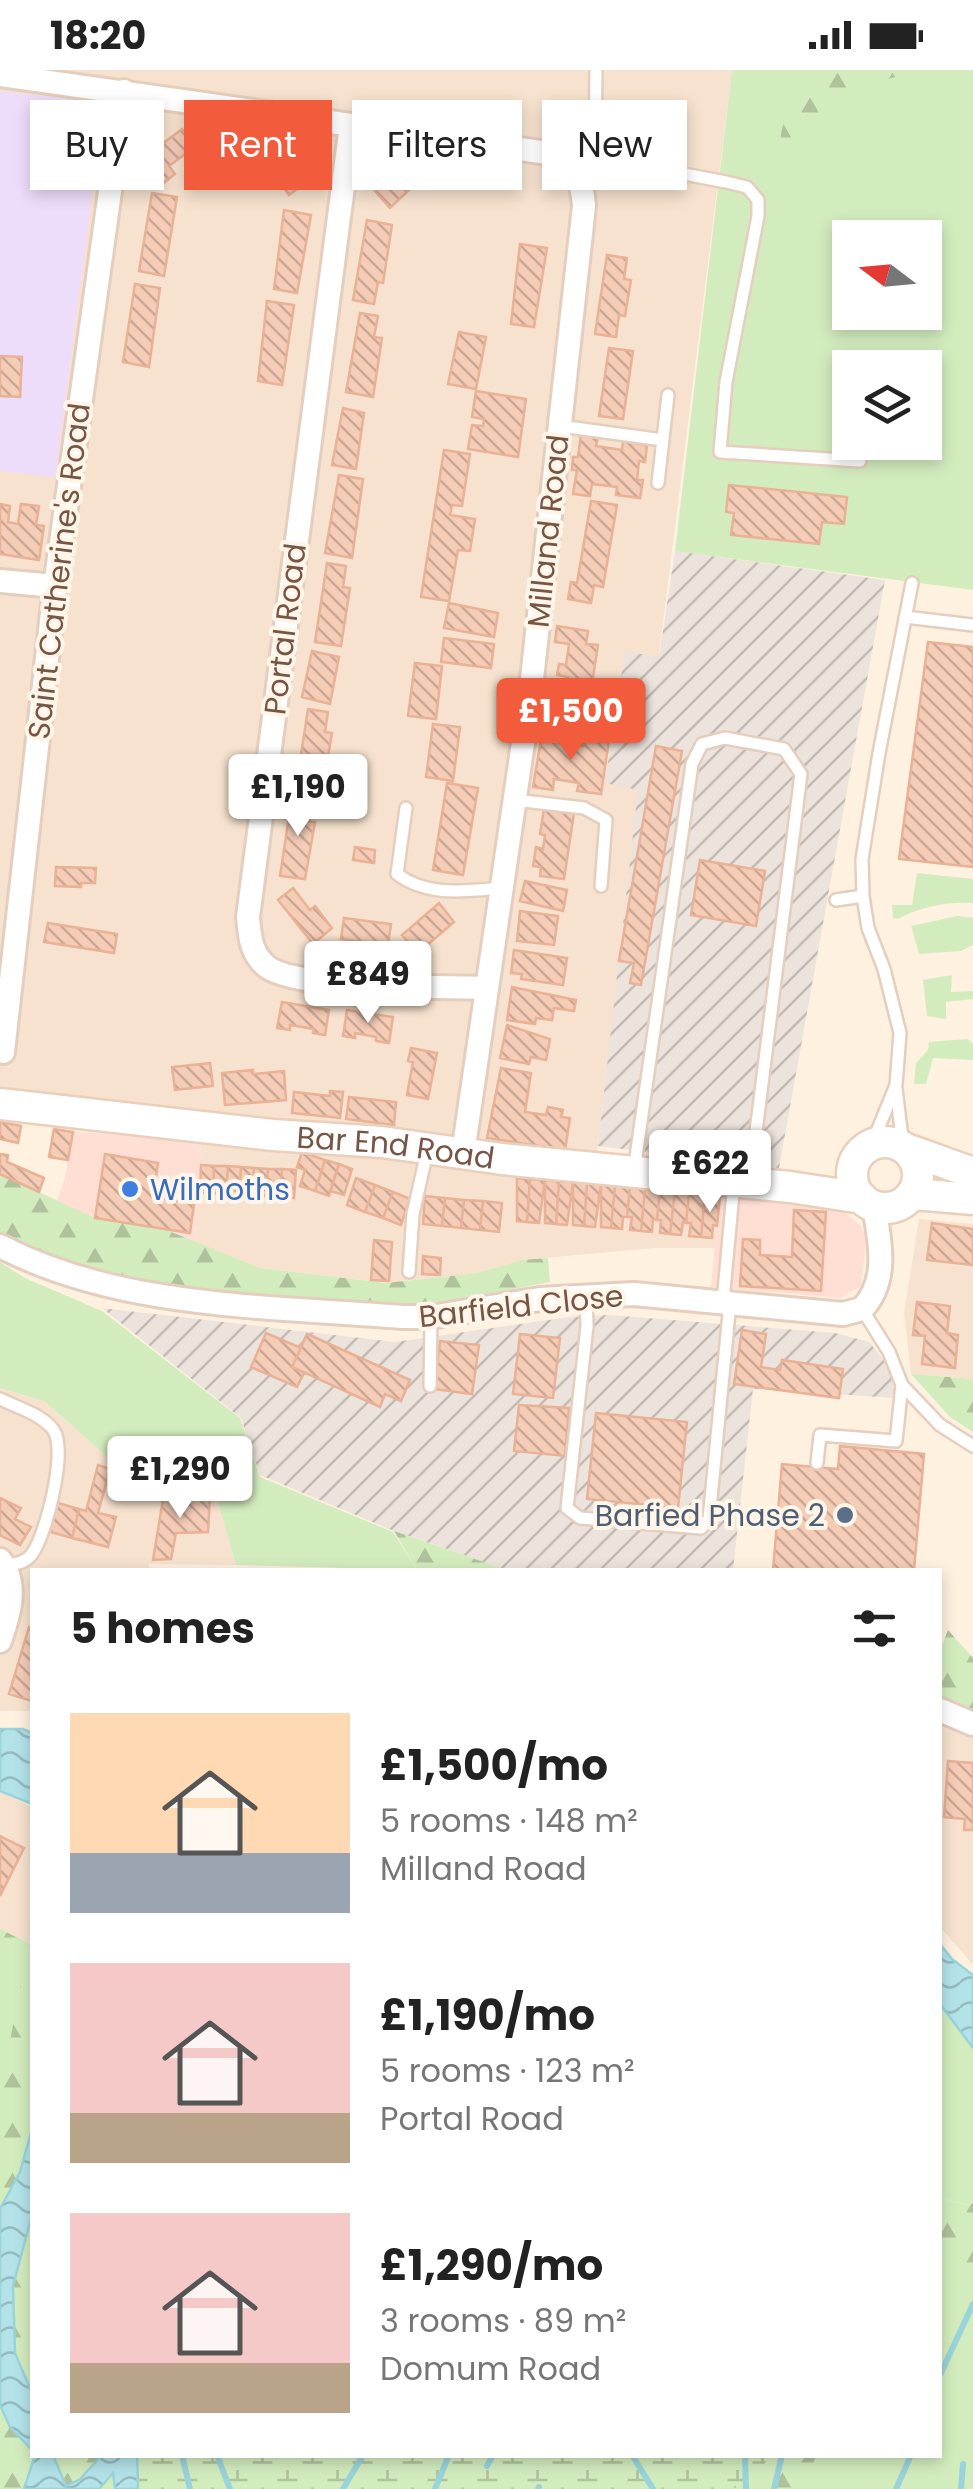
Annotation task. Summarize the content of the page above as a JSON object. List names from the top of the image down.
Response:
{
  "streets": {
    "main road": ["Bar End Road"],
    "street": [
      "Milland Road",
      "Saint Catherine's Road",
      "Portal Road",
      "Barfield Close"
    ]
  },
  "crossings": [
    ["Milland Road", "Portal Road"],
    ["Milland Road", "Bar End Road"]
  ],
  "places": ["Wilmoths", "Barfied Phase 2"],
  "north": "left",
  "page": {
    "status": "18:20",
    "chip": [
      "Buy",
      "Rent",
      "Filters",
      "New"
    ],
    "price": [
      "£1,500",
      "£1,190",
      "£849",
      "£622",
      "£1,290"
    ],
    "heading": "5 homes",
    "list": [
      {
        "name": "£1,500/mo",
        "note": "5 rooms · 148 m² · Milland Road"
      },
      {
        "name": "£1,190/mo",
        "note": "5 rooms · 123 m² · Portal Road"
      },
      {
        "name": "£1,290/mo",
        "note": "3 rooms · 89 m² · Domum Road"
      }
    ]
  }
}
